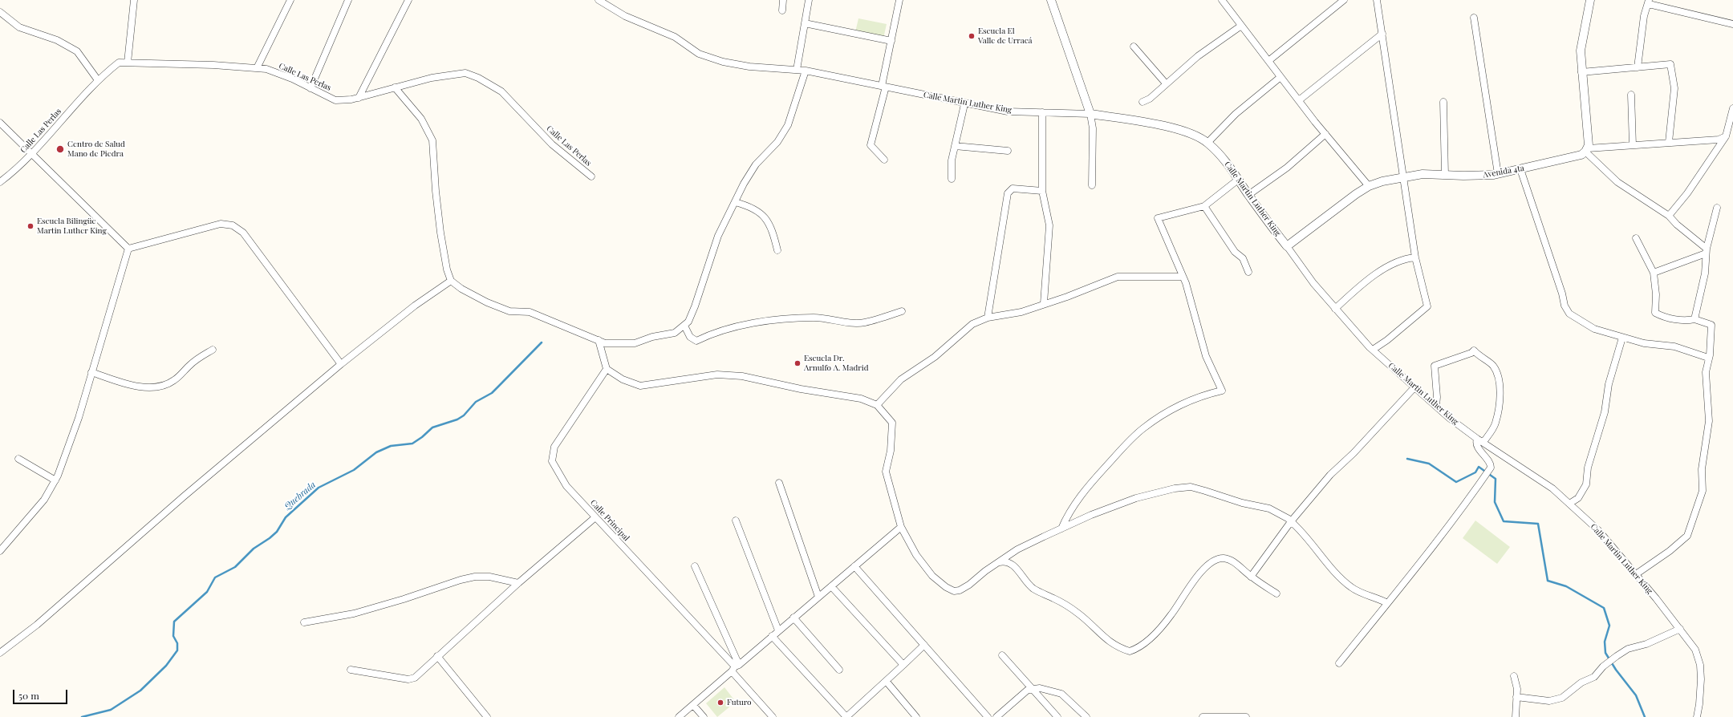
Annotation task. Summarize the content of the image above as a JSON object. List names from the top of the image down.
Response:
{
  "streets": {
    "street": [
      "Calle Las Perlas",
      "Calle Martin Luther King",
      "Avenida 4ta",
      "Calle Principal"
    ]
  },
  "crossings": [
    ["Calle Martin Luther King", "Avenida 4ta"]
  ],
  "water": ["Quebrada"],
  "places": [
    "Escuela El Valle de Urracá",
    "Centro de Salud Mano de Piedra",
    "Escuela Bilingüe Martin Luther King",
    "Escuela Dr. Arnulfo A. Madrid",
    "Futuro"
  ],
  "scale_bar": "50 m"
}
